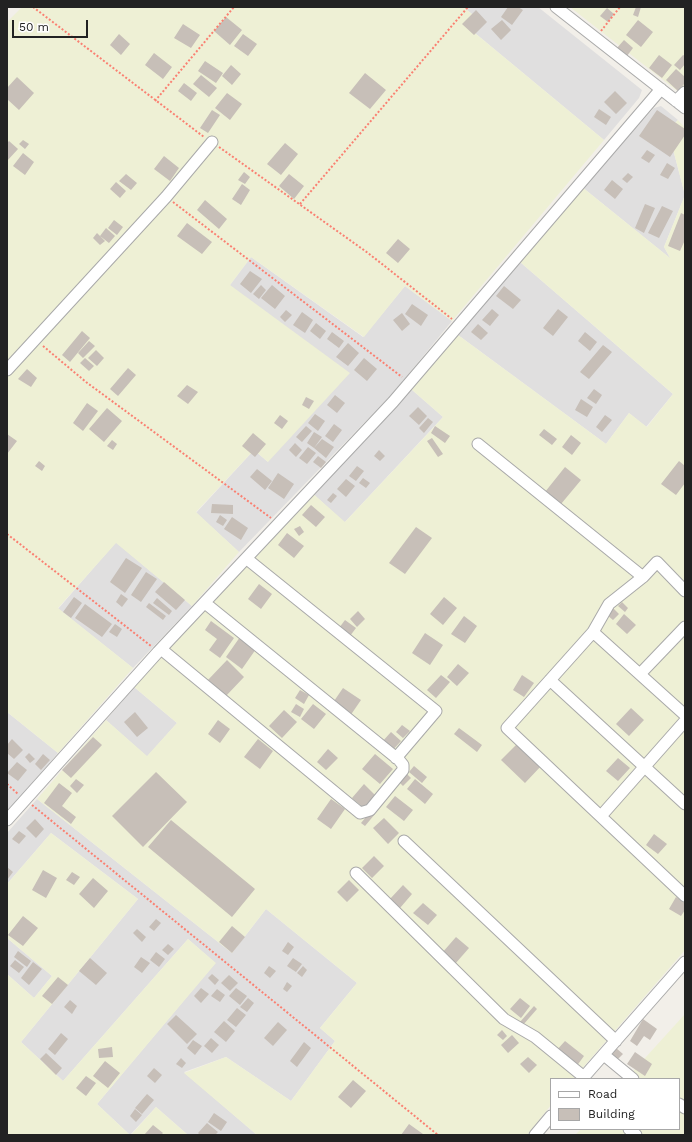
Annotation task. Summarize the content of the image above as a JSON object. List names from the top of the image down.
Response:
{
  "legend": ["Road", "Building"],
  "scale_bar": "50 m"
}
